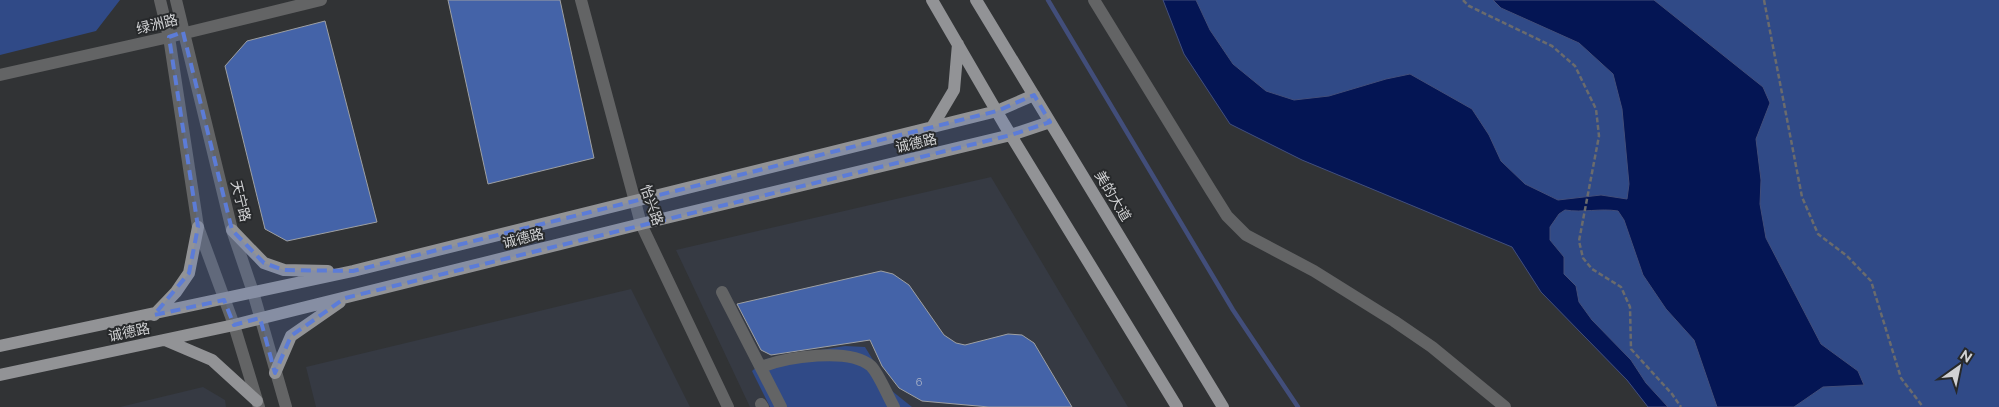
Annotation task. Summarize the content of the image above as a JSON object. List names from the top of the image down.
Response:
{
  "streets": {
    "main road": ["诚德路", "美的大道"],
    "street": ["绿洲路", "天宁路", "怡兴路"]
  },
  "crossings": [
    ["绿洲路", "天宁路"],
    ["诚德路", "美的大道"],
    ["诚德路", "天宁路"],
    ["诚德路", "怡兴路"]
  ],
  "house_numbers": ["6"],
  "north": "top right"
}
